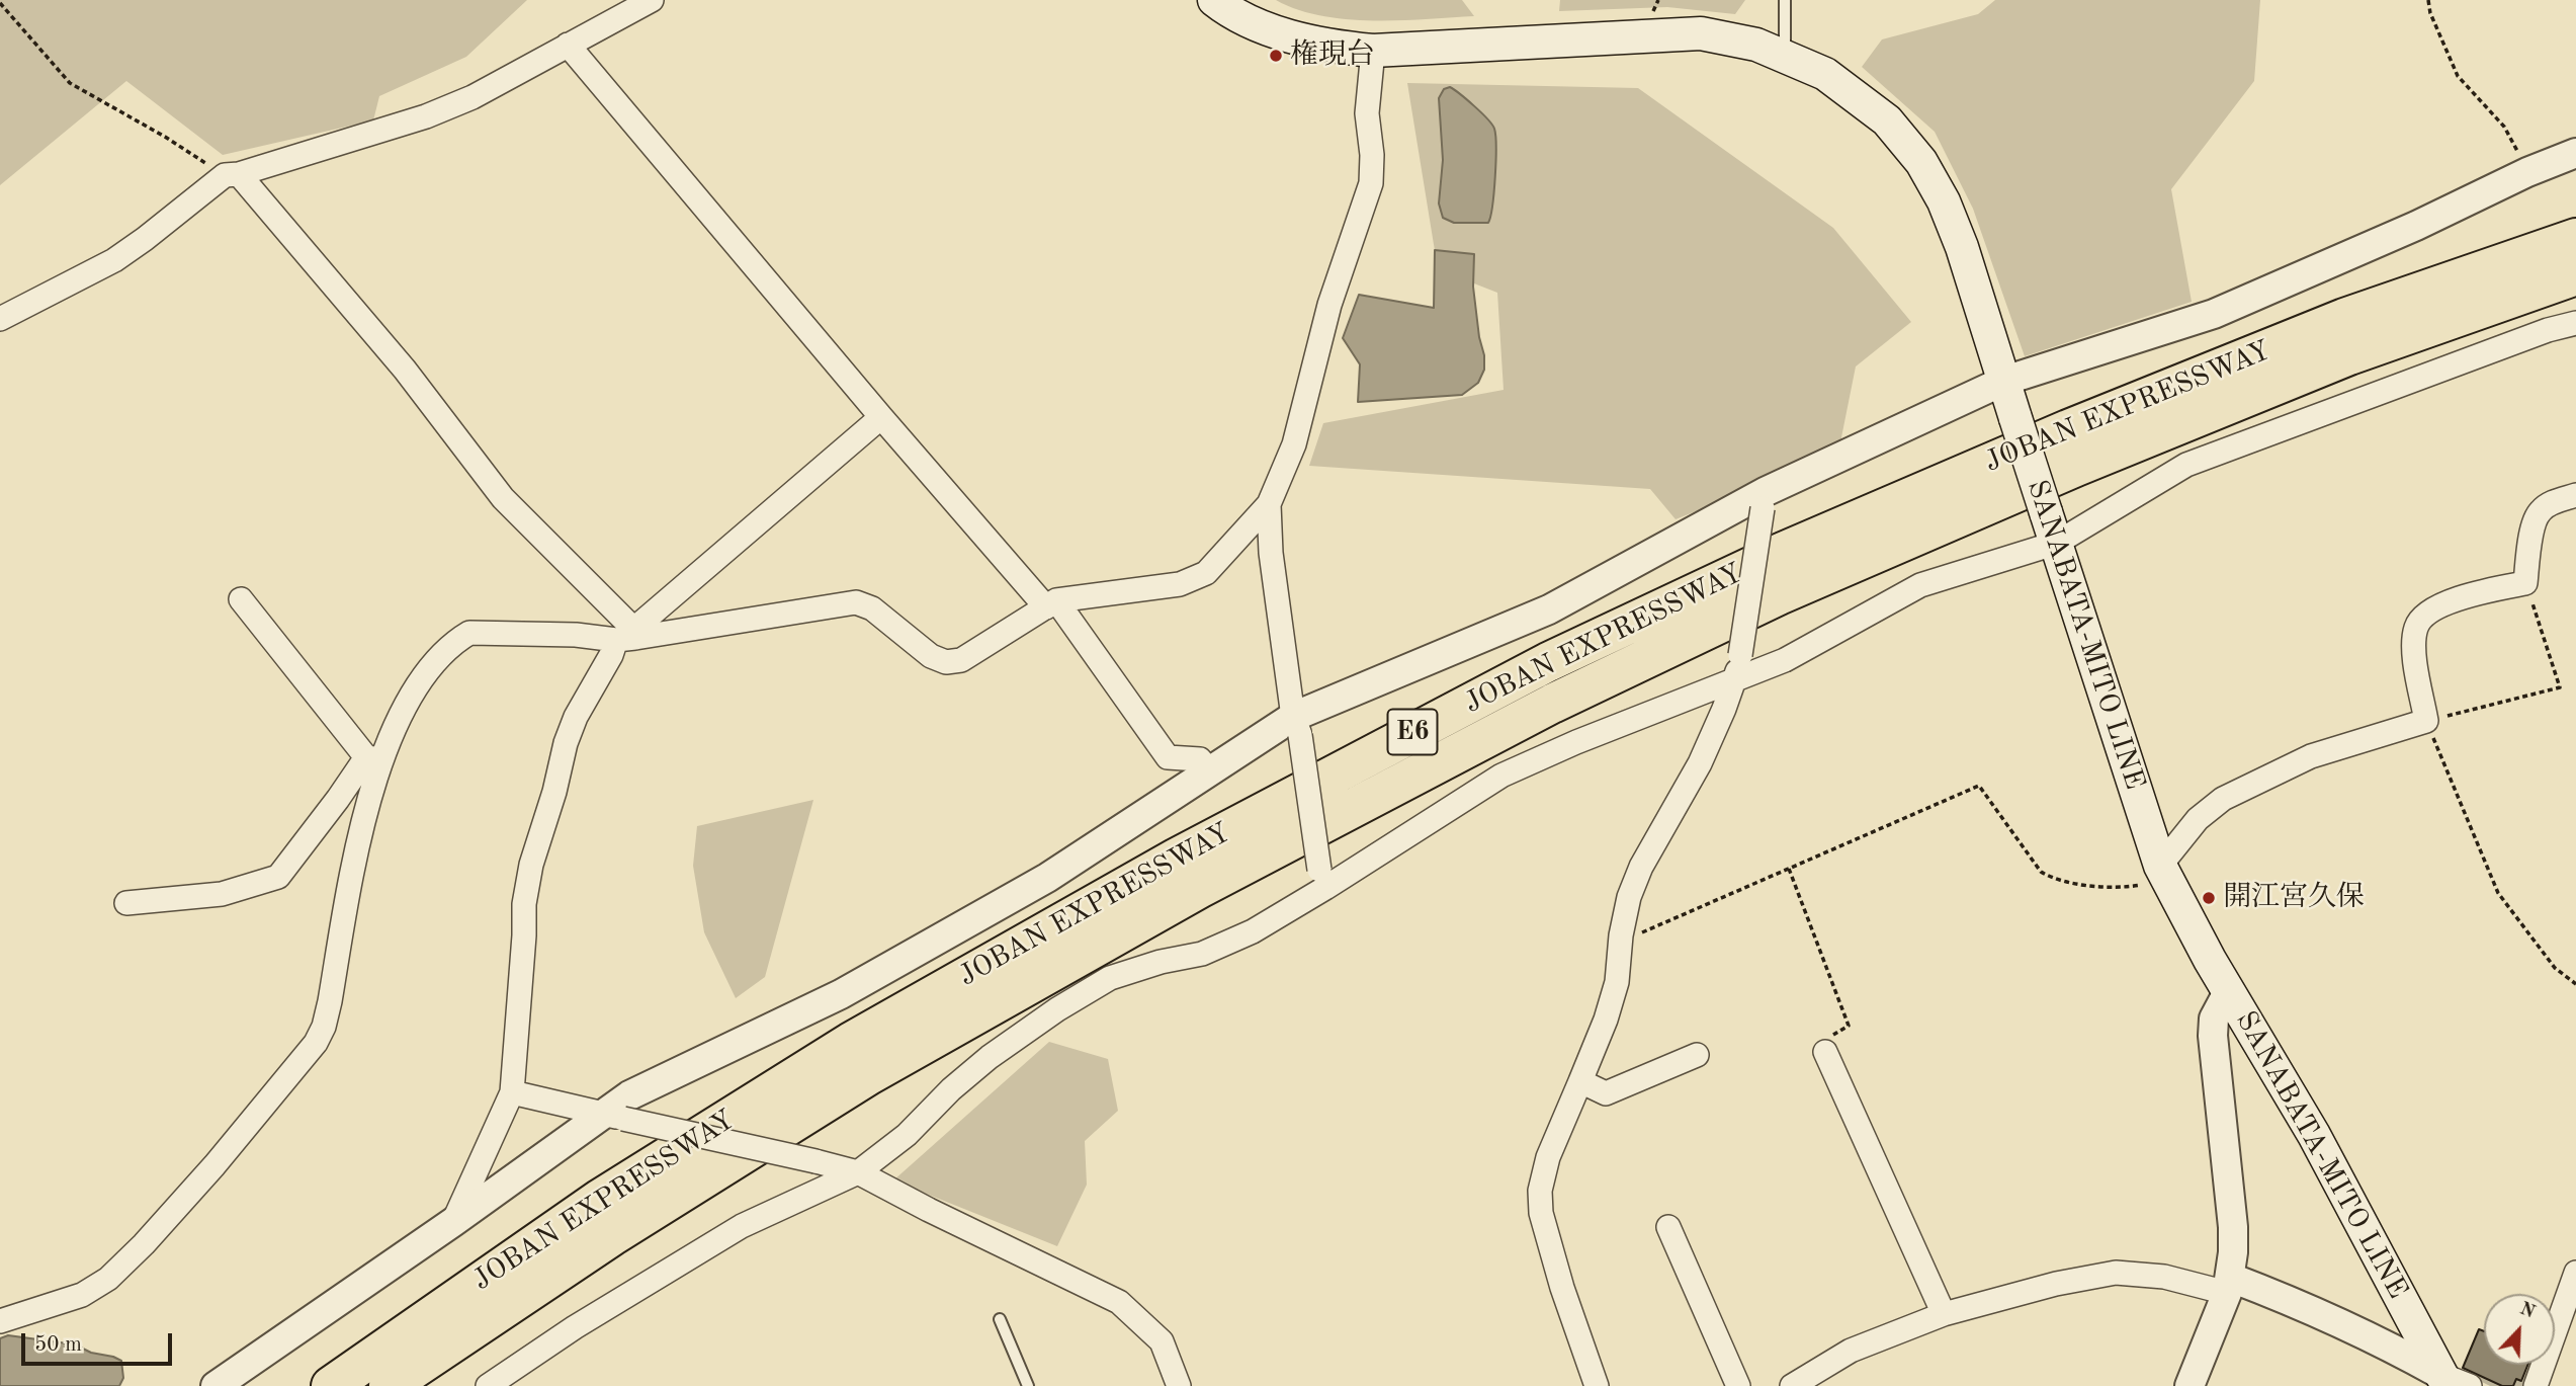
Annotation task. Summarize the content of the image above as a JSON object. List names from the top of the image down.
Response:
{
  "streets": {
    "highway": ["JOBAN EXPRESSWAY", "E6"],
    "main road": ["SANABATA-MITO LINE"]
  },
  "places": ["権現台", "開江宮久保"],
  "scale_bar": "50 m",
  "north": "top right"
}
